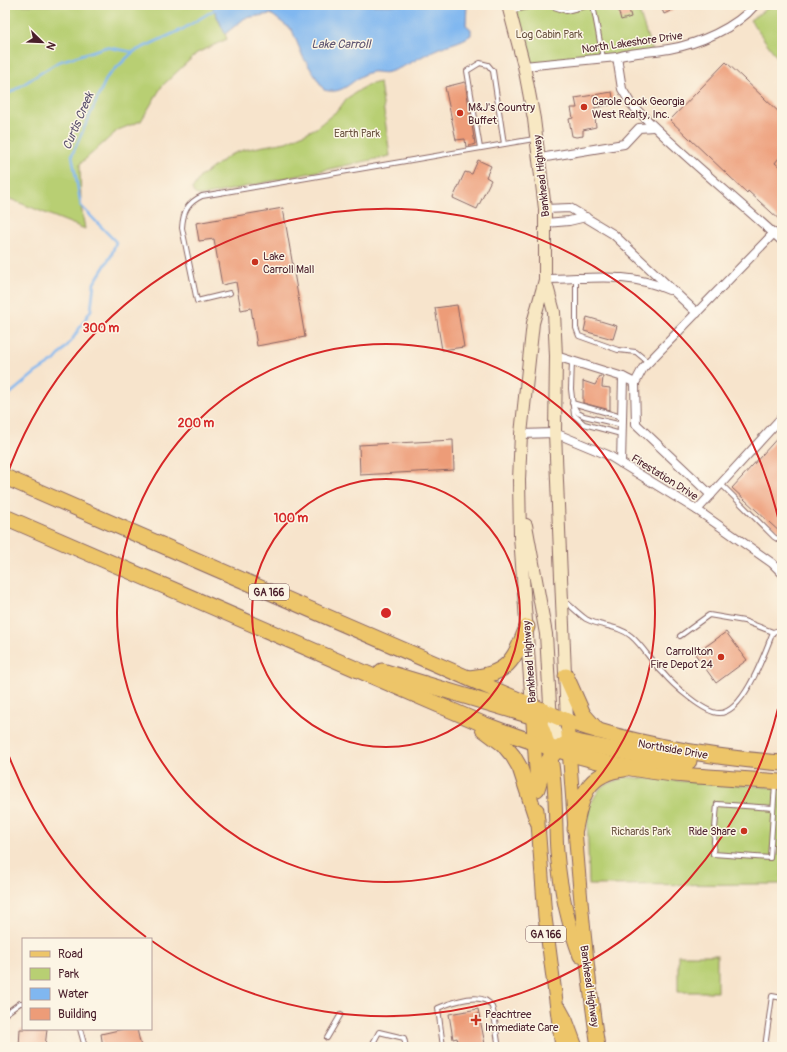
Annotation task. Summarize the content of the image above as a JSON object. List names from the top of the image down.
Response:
{
  "streets": {
    "highway": ["GA 166", "Northside Drive"],
    "main road": ["Bankhead Highway"],
    "street": ["North Lakeshore Drive", "Firestation Drive"]
  },
  "crossings": [
    ["North Lakeshore Drive", "Bankhead Highway"],
    ["Bankhead Highway", "Firestation Drive"],
    ["Bankhead Highway", "GA 166"],
    ["Bankhead Highway", "Northside Drive"],
    ["GA 166", "Northside Drive"]
  ],
  "water": ["Lake Carroll", "Curtis Creek"],
  "parks": ["Log Cabin Park", "Earth Park", "Richards Park"],
  "places": {
    "other": [
      "Carole Cook Georgia West Realty, Inc.",
      "M&J's Country Buffet",
      "Lake Carroll Mall",
      "Carrollton Fire Depot 24",
      "Ride Share"
    ],
    "health": ["Peachtree Immediate Care"]
  },
  "legend": [
    "Road",
    "Park",
    "Water",
    "Building"
  ],
  "north": "bottom right",
  "rings": ["300 m", "200 m", "100 m"]
}
